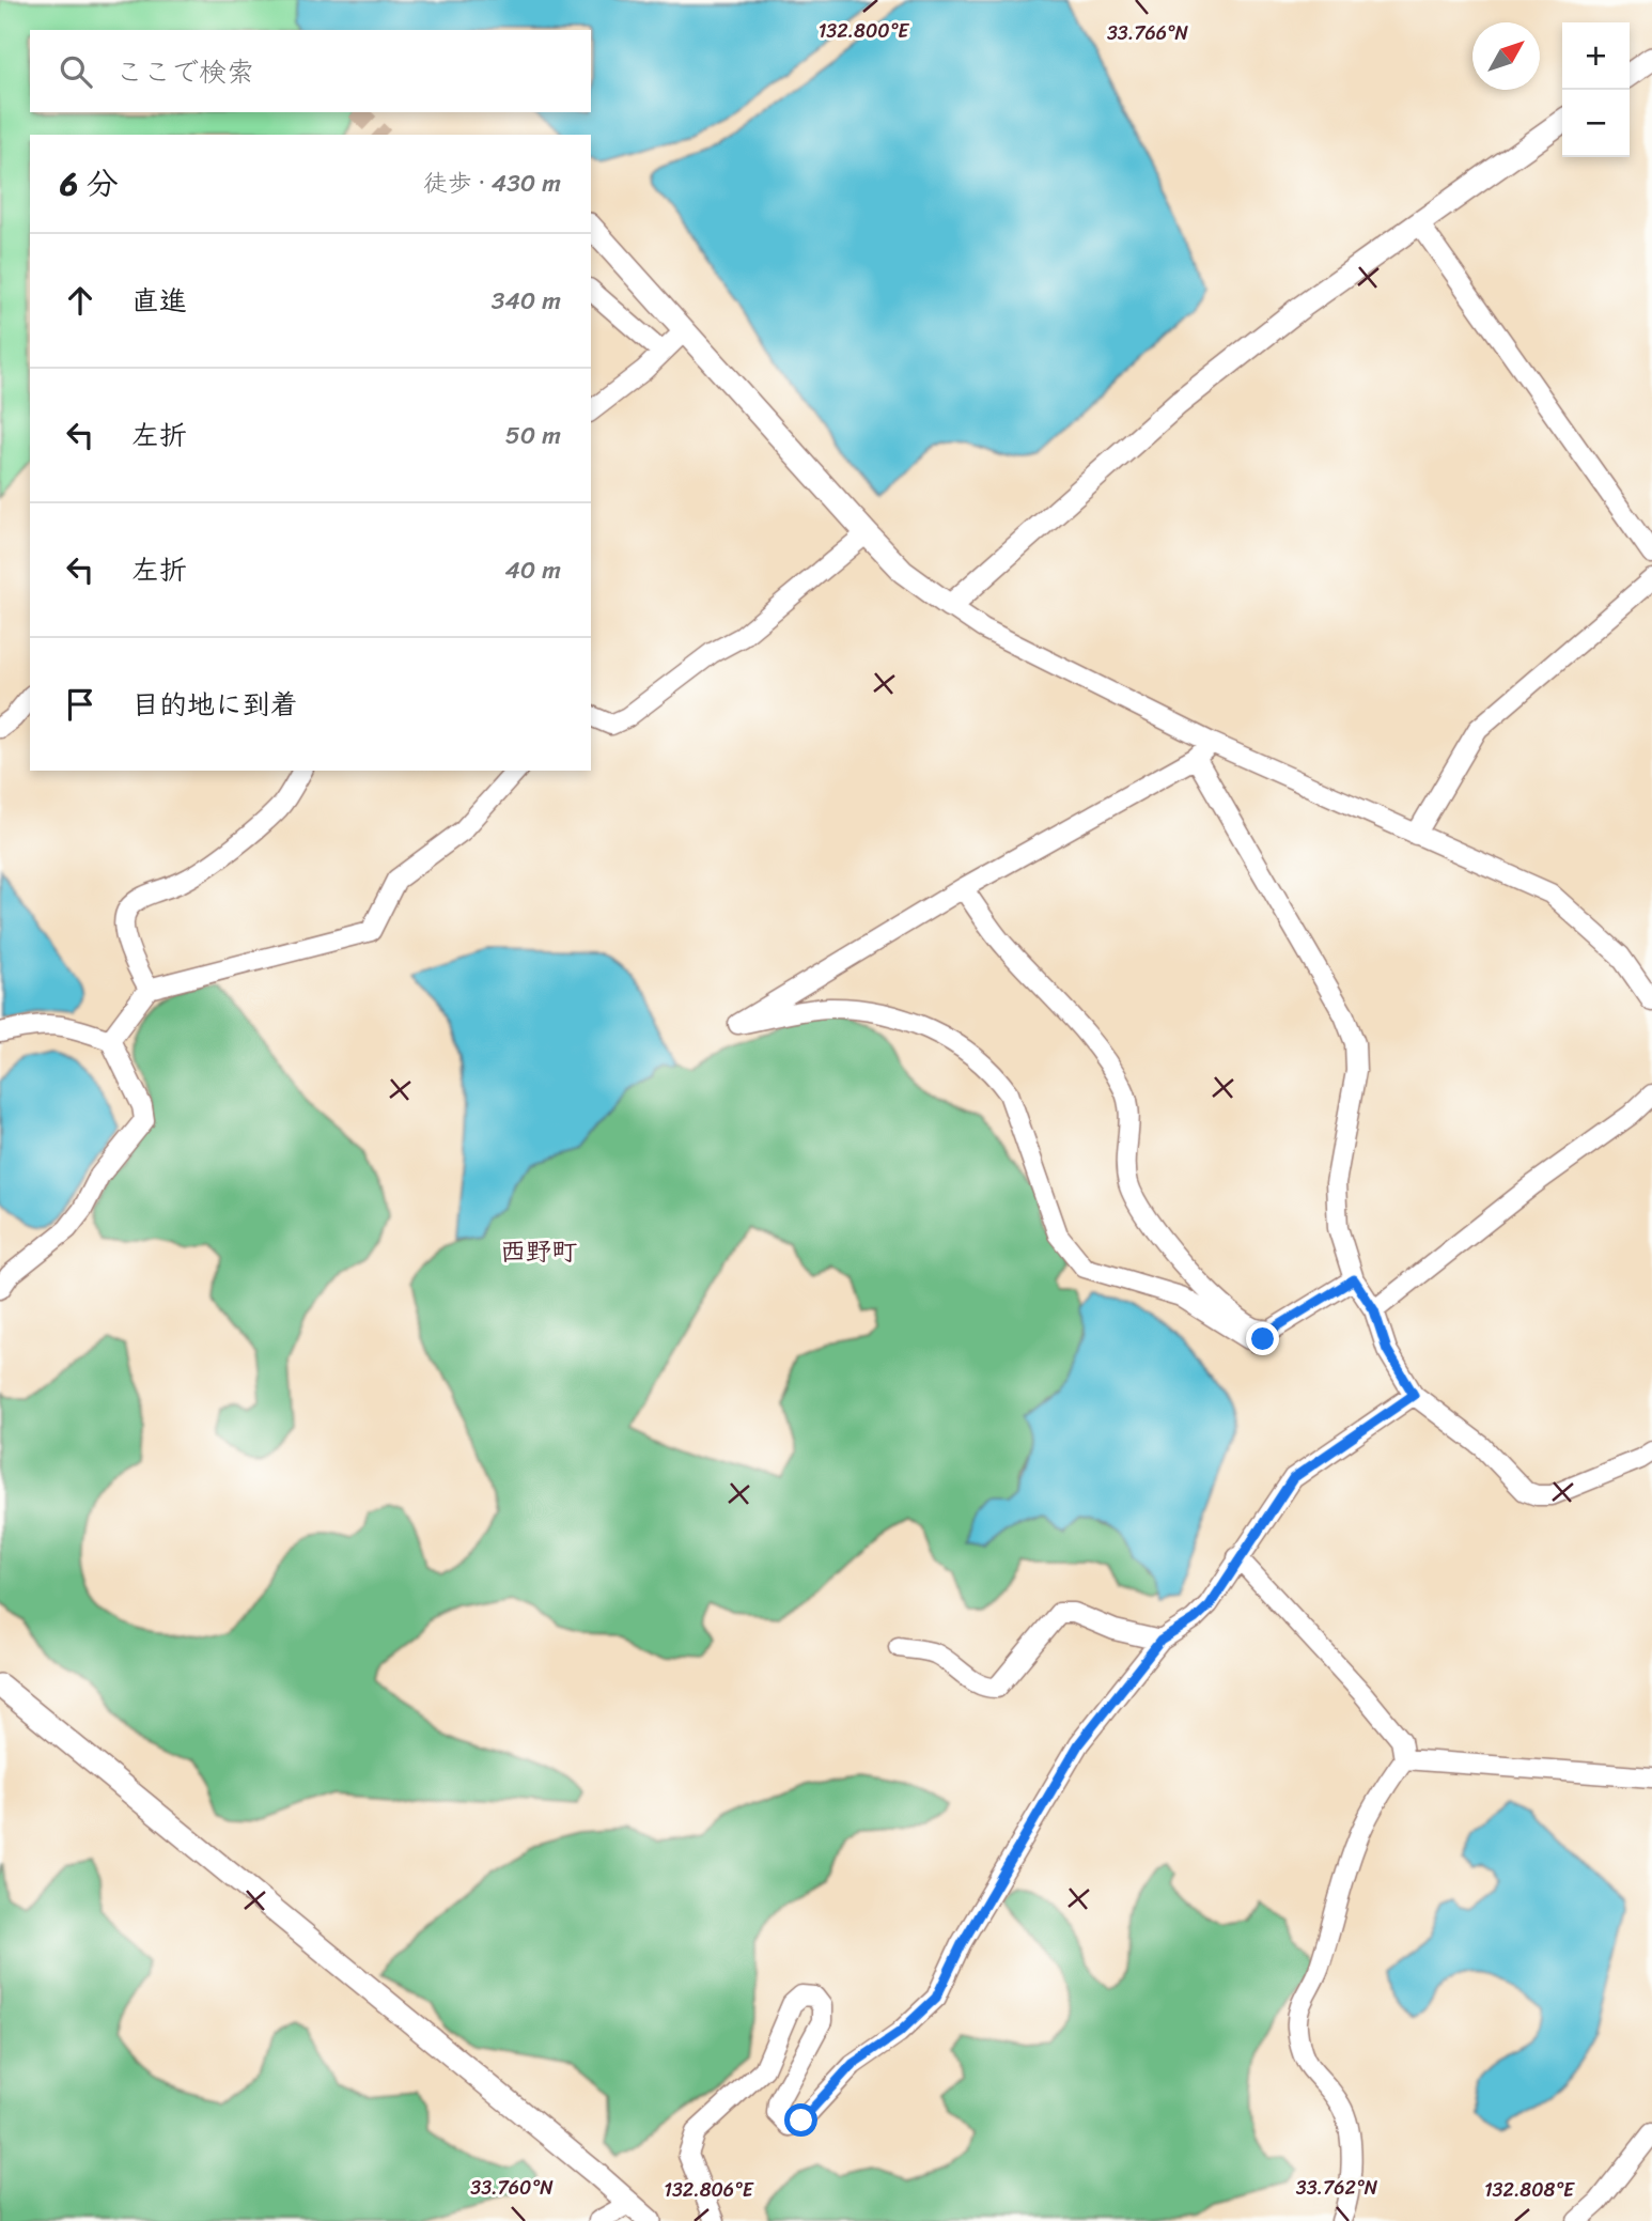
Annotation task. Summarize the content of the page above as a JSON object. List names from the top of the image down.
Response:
{
  "districts": ["西野町"],
  "north": "top right",
  "page": {
    "map_buttons": ["+", "−"],
    "search": "ここで検索",
    "heading": ["6 分", "徒歩 · 430 m"],
    "list": [
      ["直進", "340 m"],
      ["左折", "50 m"],
      ["左折", "40 m"],
      "目的地に到着"
    ]
  },
  "coordinates": [
    "132.800°E",
    "33.766°N",
    "33.760°N",
    "33.762°N",
    "132.806°E",
    "132.808°E"
  ]
}
